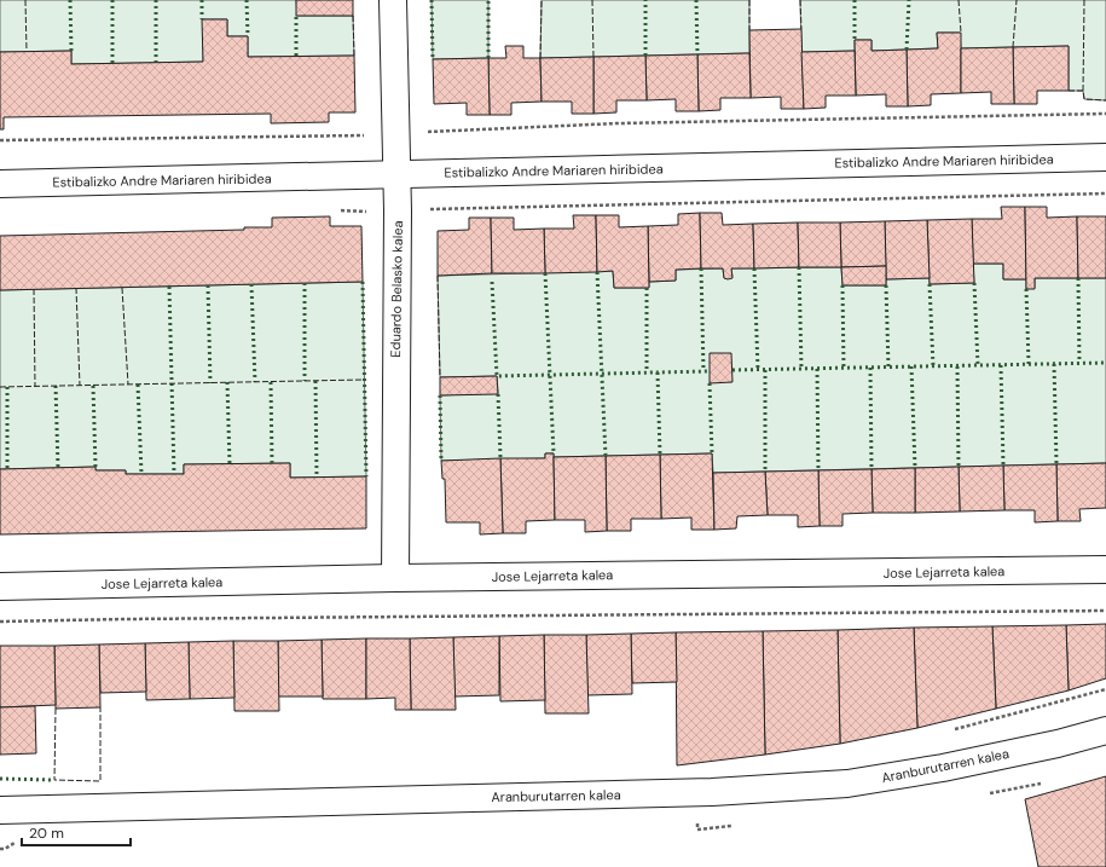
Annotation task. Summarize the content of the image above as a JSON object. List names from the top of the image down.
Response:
{
  "streets": {
    "street": [
      "Estibalizko Andre Mariaren hiribidea",
      "Eduardo Belasko kalea",
      "Jose Lejarreta kalea",
      "Aranburutarren kalea"
    ]
  },
  "crossings": [
    ["Estibalizko Andre Mariaren hiribidea", "Eduardo Belasko kalea"],
    ["Eduardo Belasko kalea", "Jose Lejarreta kalea"]
  ],
  "scale_bar": "20 m"
}
